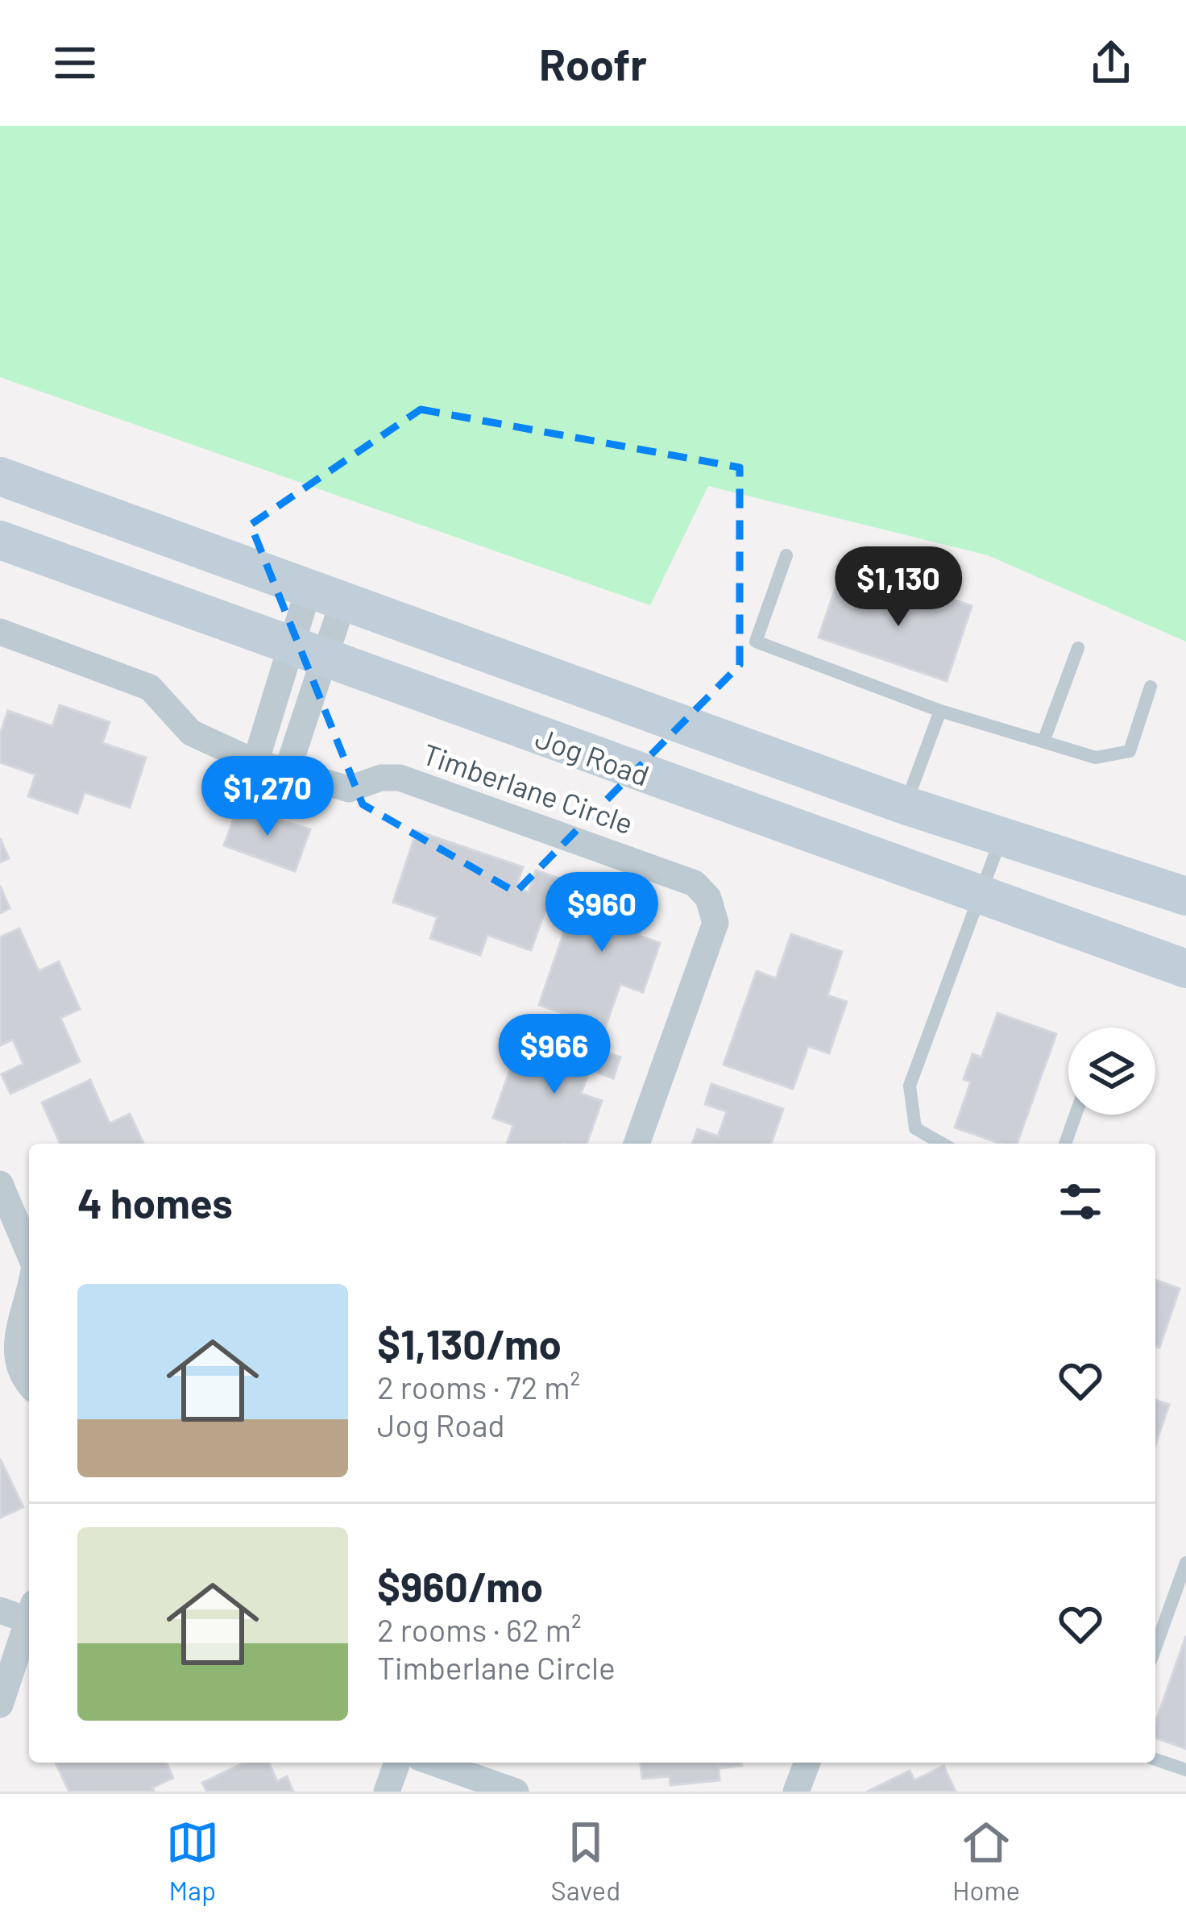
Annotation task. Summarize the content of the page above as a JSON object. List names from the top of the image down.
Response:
{
  "streets": {
    "main road": ["Jog Road"],
    "street": ["Timberlane Circle"]
  },
  "page": {
    "header": "Roofr",
    "price": [
      "$1,130",
      "$1,270",
      "$960",
      "$966"
    ],
    "heading": "4 homes",
    "list": [
      {
        "name": "$1,130/mo",
        "note": "2 rooms · 72 m² · Jog Road"
      },
      {
        "name": "$960/mo",
        "note": "2 rooms · 62 m² · Timberlane Circle"
      }
    ],
    "tabs": ["Map", "Saved", "Home"]
  }
}
